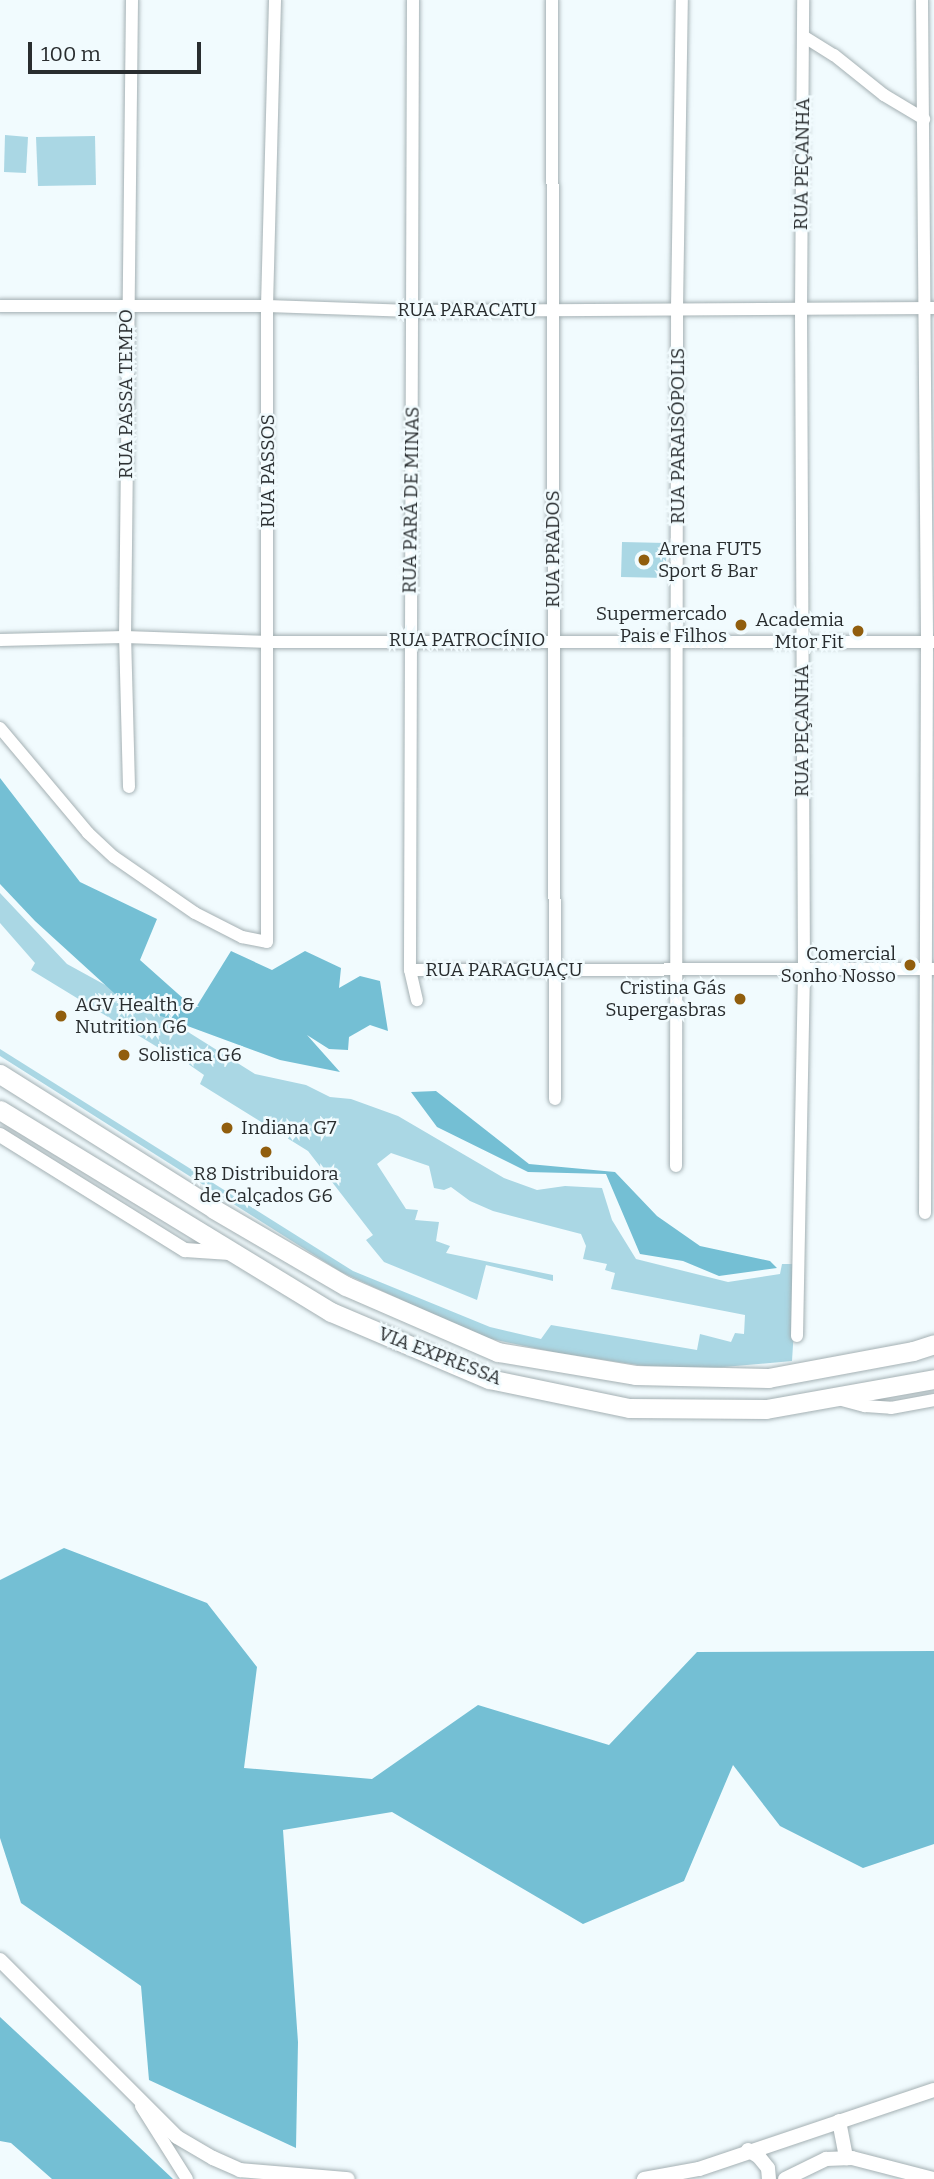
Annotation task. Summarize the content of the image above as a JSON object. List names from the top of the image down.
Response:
{
  "streets": {
    "highway": ["VIA EXPRESSA"],
    "street": [
      "RUA PEÇANHA",
      "RUA PARACATU",
      "RUA PASSA TEMPO",
      "RUA PARAISÓPOLIS",
      "RUA PASSOS",
      "RUA PARÁ DE MINAS",
      "RUA PRADOS",
      "RUA PATROCÍNIO",
      "RUA PARAGUAÇU"
    ]
  },
  "crossings": [
    ["RUA PEÇANHA", "RUA PARACATU"],
    ["RUA PEÇANHA", "RUA PATROCÍNIO"],
    ["RUA PEÇANHA", "RUA PARAGUAÇU"],
    ["RUA PARACATU", "RUA PASSA TEMPO"],
    ["RUA PARACATU", "RUA PARAISÓPOLIS"],
    ["RUA PARACATU", "RUA PASSOS"],
    ["RUA PARACATU", "RUA PARÁ DE MINAS"],
    ["RUA PARACATU", "RUA PRADOS"],
    ["RUA PASSA TEMPO", "RUA PATROCÍNIO"],
    ["RUA PARAISÓPOLIS", "RUA PATROCÍNIO"],
    ["RUA PARAISÓPOLIS", "RUA PARAGUAÇU"],
    ["RUA PASSOS", "RUA PATROCÍNIO"],
    ["RUA PARÁ DE MINAS", "RUA PATROCÍNIO"],
    ["RUA PARÁ DE MINAS", "RUA PARAGUAÇU"],
    ["RUA PRADOS", "RUA PATROCÍNIO"],
    ["RUA PRADOS", "RUA PARAGUAÇU"]
  ],
  "places": [
    "Arena FUT5 Sport & Bar",
    "Supermercado Pais e Filhos",
    "Academia Mtor Fit",
    "Comercial Sonho Nosso",
    "Cristina Gás Supergasbras",
    "AGV Health & Nutrition G6",
    "Solistica G6",
    "Indiana G7",
    "R8 Distribuidora de Calçados G6"
  ],
  "scale_bar": "100 m"
}
